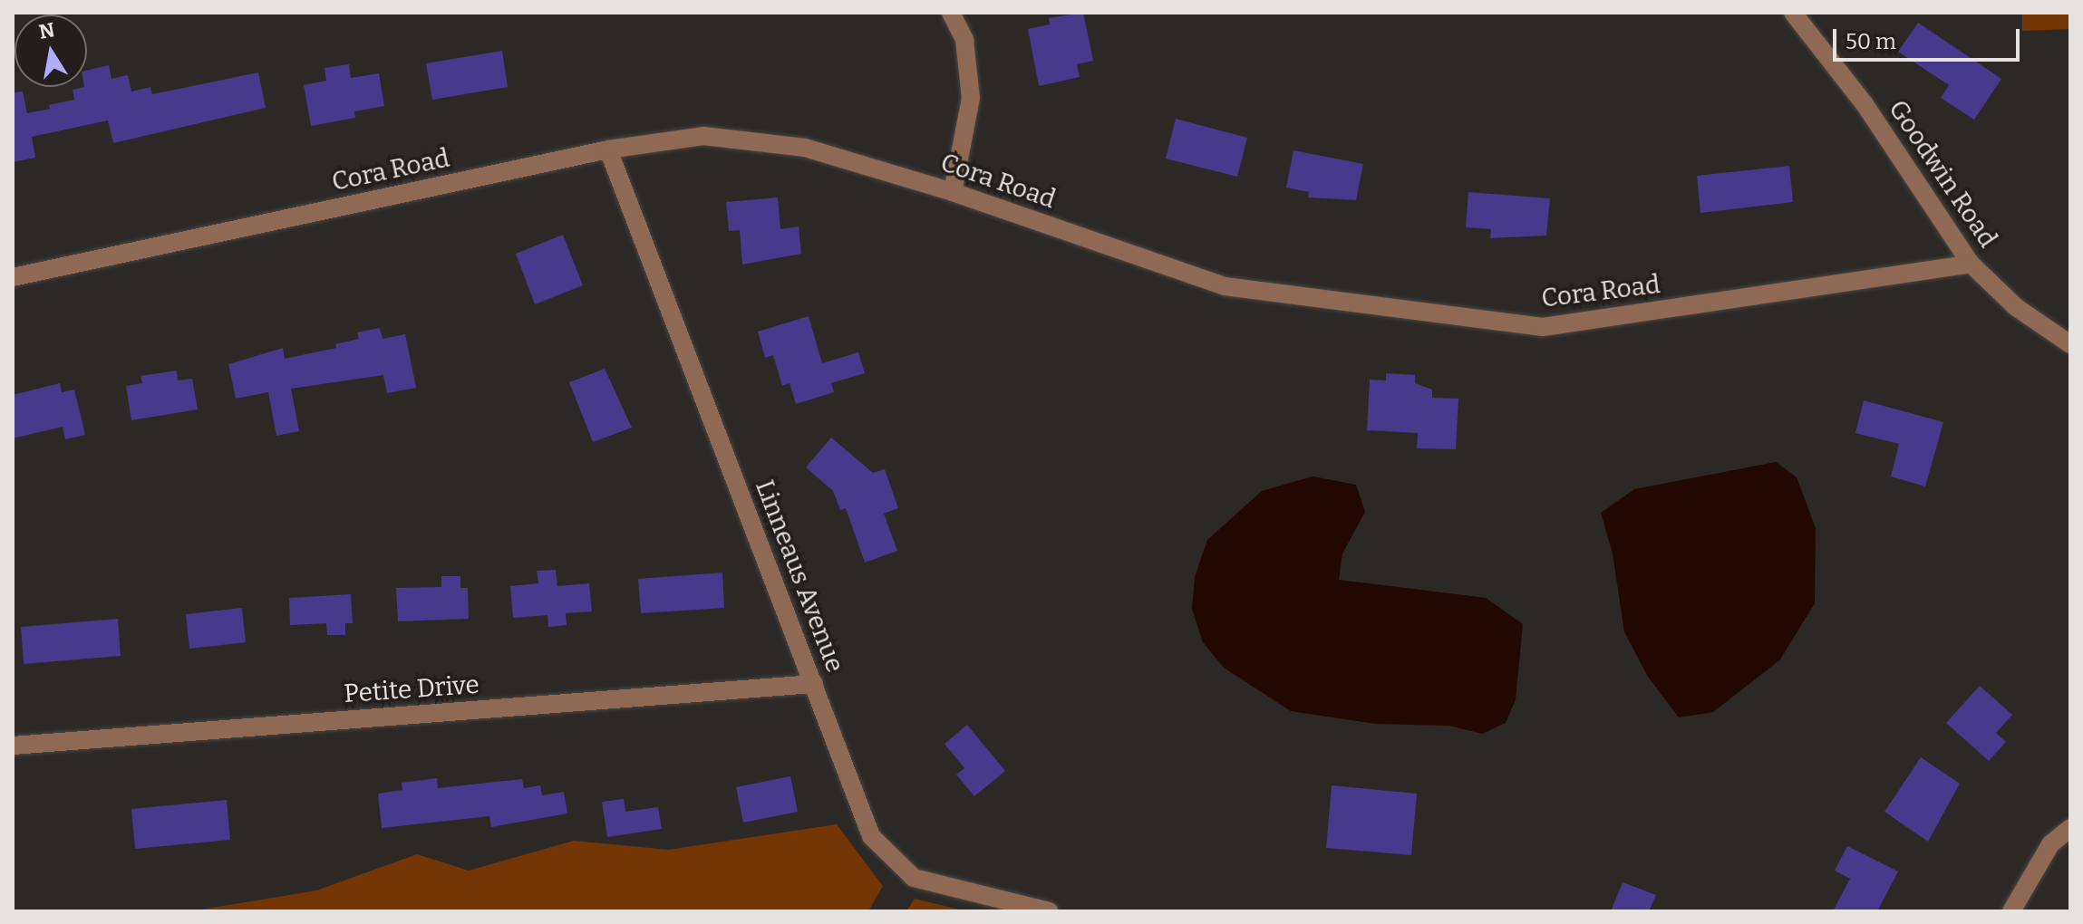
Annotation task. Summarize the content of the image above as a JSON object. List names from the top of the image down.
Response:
{
  "streets": {
    "street": [
      "Cora Road",
      "Goodwin Road",
      "Linneaus Avenue",
      "Petite Drive"
    ]
  },
  "crossings": [
    ["Cora Road", "Goodwin Road"],
    ["Cora Road", "Linneaus Avenue"],
    ["Linneaus Avenue", "Petite Drive"]
  ],
  "scale_bar": "50 m",
  "north": "top"
}
